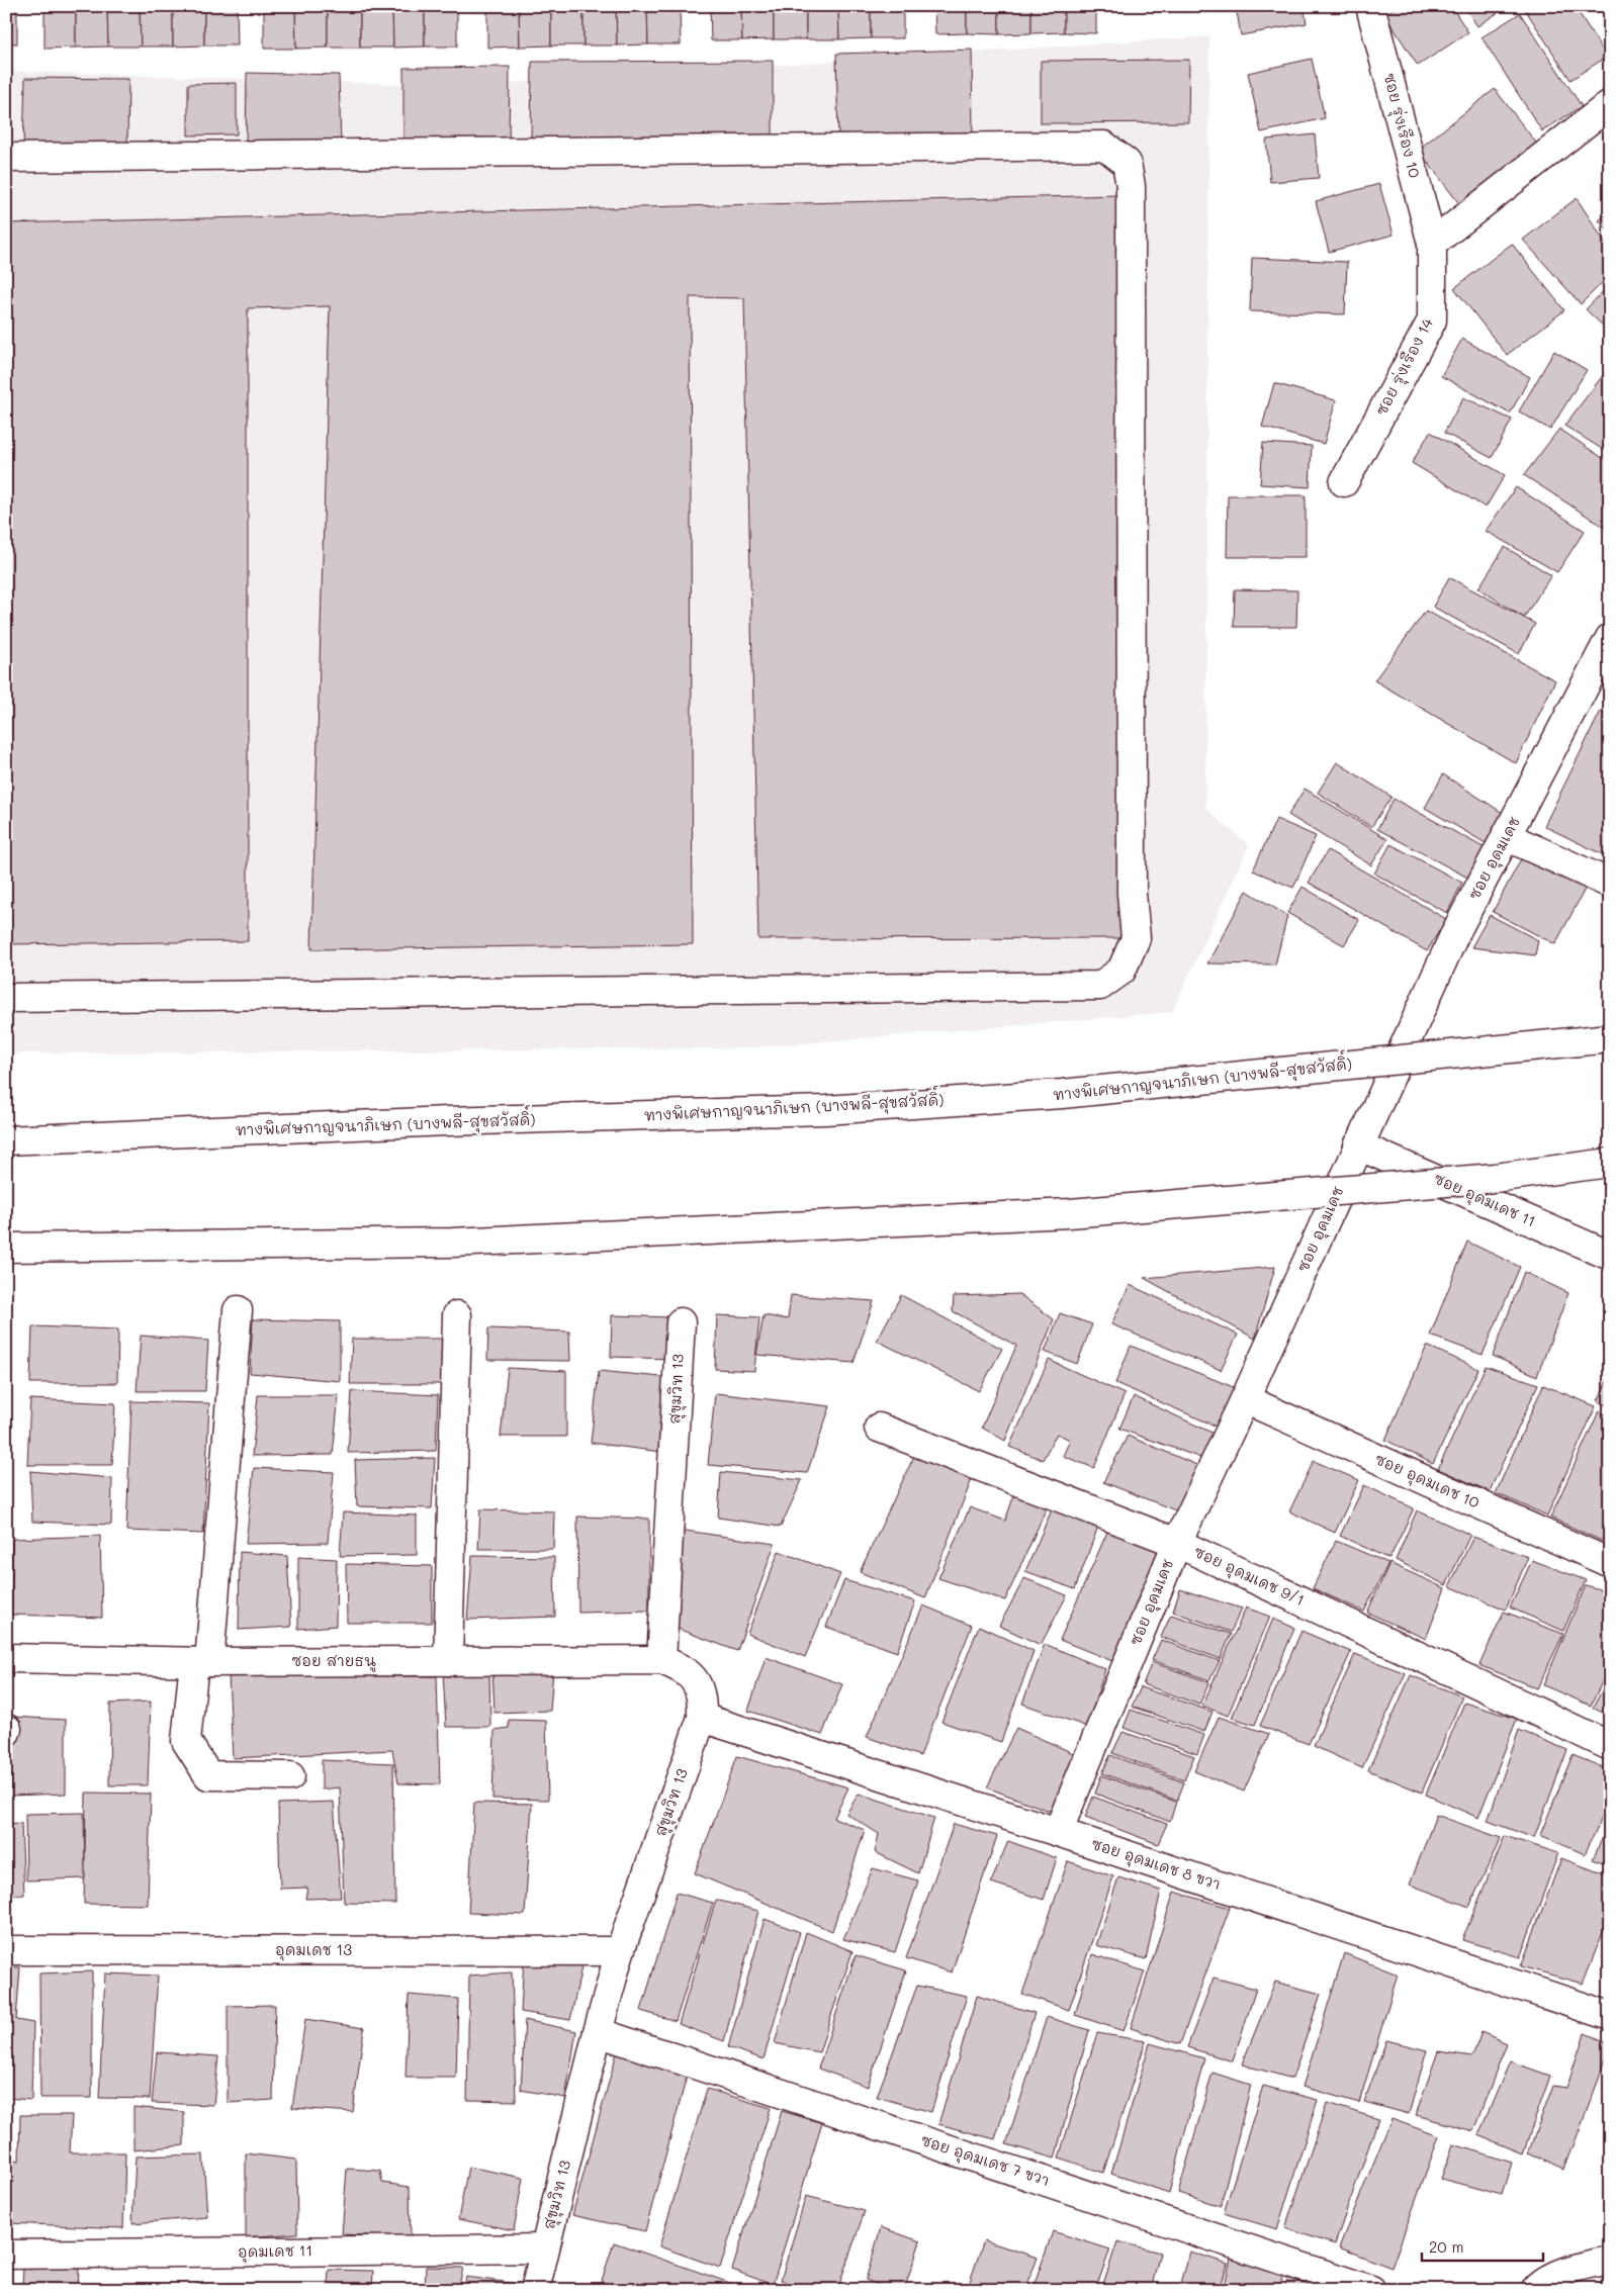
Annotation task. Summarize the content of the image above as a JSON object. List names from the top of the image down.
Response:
{
  "streets": {
    "main road": [
      "ซอย รุ่งเรือง 10",
      "ซอย รุ่งเรือง 14",
      "ซอย อุดมเดช",
      "ทางพิเศษกาญจนาภิเษก (บางพลี-สุขสวัสดิ์)",
      "ซอย อุดมเดช 11",
      "สุขุมวิท 13",
      "ซอย อุดมเดช 10",
      "ซอย อุดมเดช 9/1",
      "ซอย สายธนู",
      "ซอย อุดมเดช 8 ขวา",
      "อุดมเดช 13",
      "ซอย อุดมเดช 7 ขวา",
      "อุดมเดช 11"
    ]
  },
  "crossings": [
    ["ซอย รุ่งเรือง 10", "ซอย รุ่งเรือง 14"],
    ["ซอย อุดมเดช", "ซอย อุดมเดช 11"],
    ["ซอย อุดมเดช", "ซอย อุดมเดช 10"],
    ["ซอย อุดมเดช", "ซอย อุดมเดช 9/1"],
    ["ซอย อุดมเดช", "ซอย อุดมเดช 8 ขวา"],
    ["สุขุมวิท 13", "ซอย สายธนู"],
    ["สุขุมวิท 13", "ซอย อุดมเดช 8 ขวา"],
    ["สุขุมวิท 13", "อุดมเดช 13"],
    ["สุขุมวิท 13", "ซอย อุดมเดช 7 ขวา"],
    ["สุขุมวิท 13", "อุดมเดช 11"]
  ],
  "scale_bar": "20 m"
}
